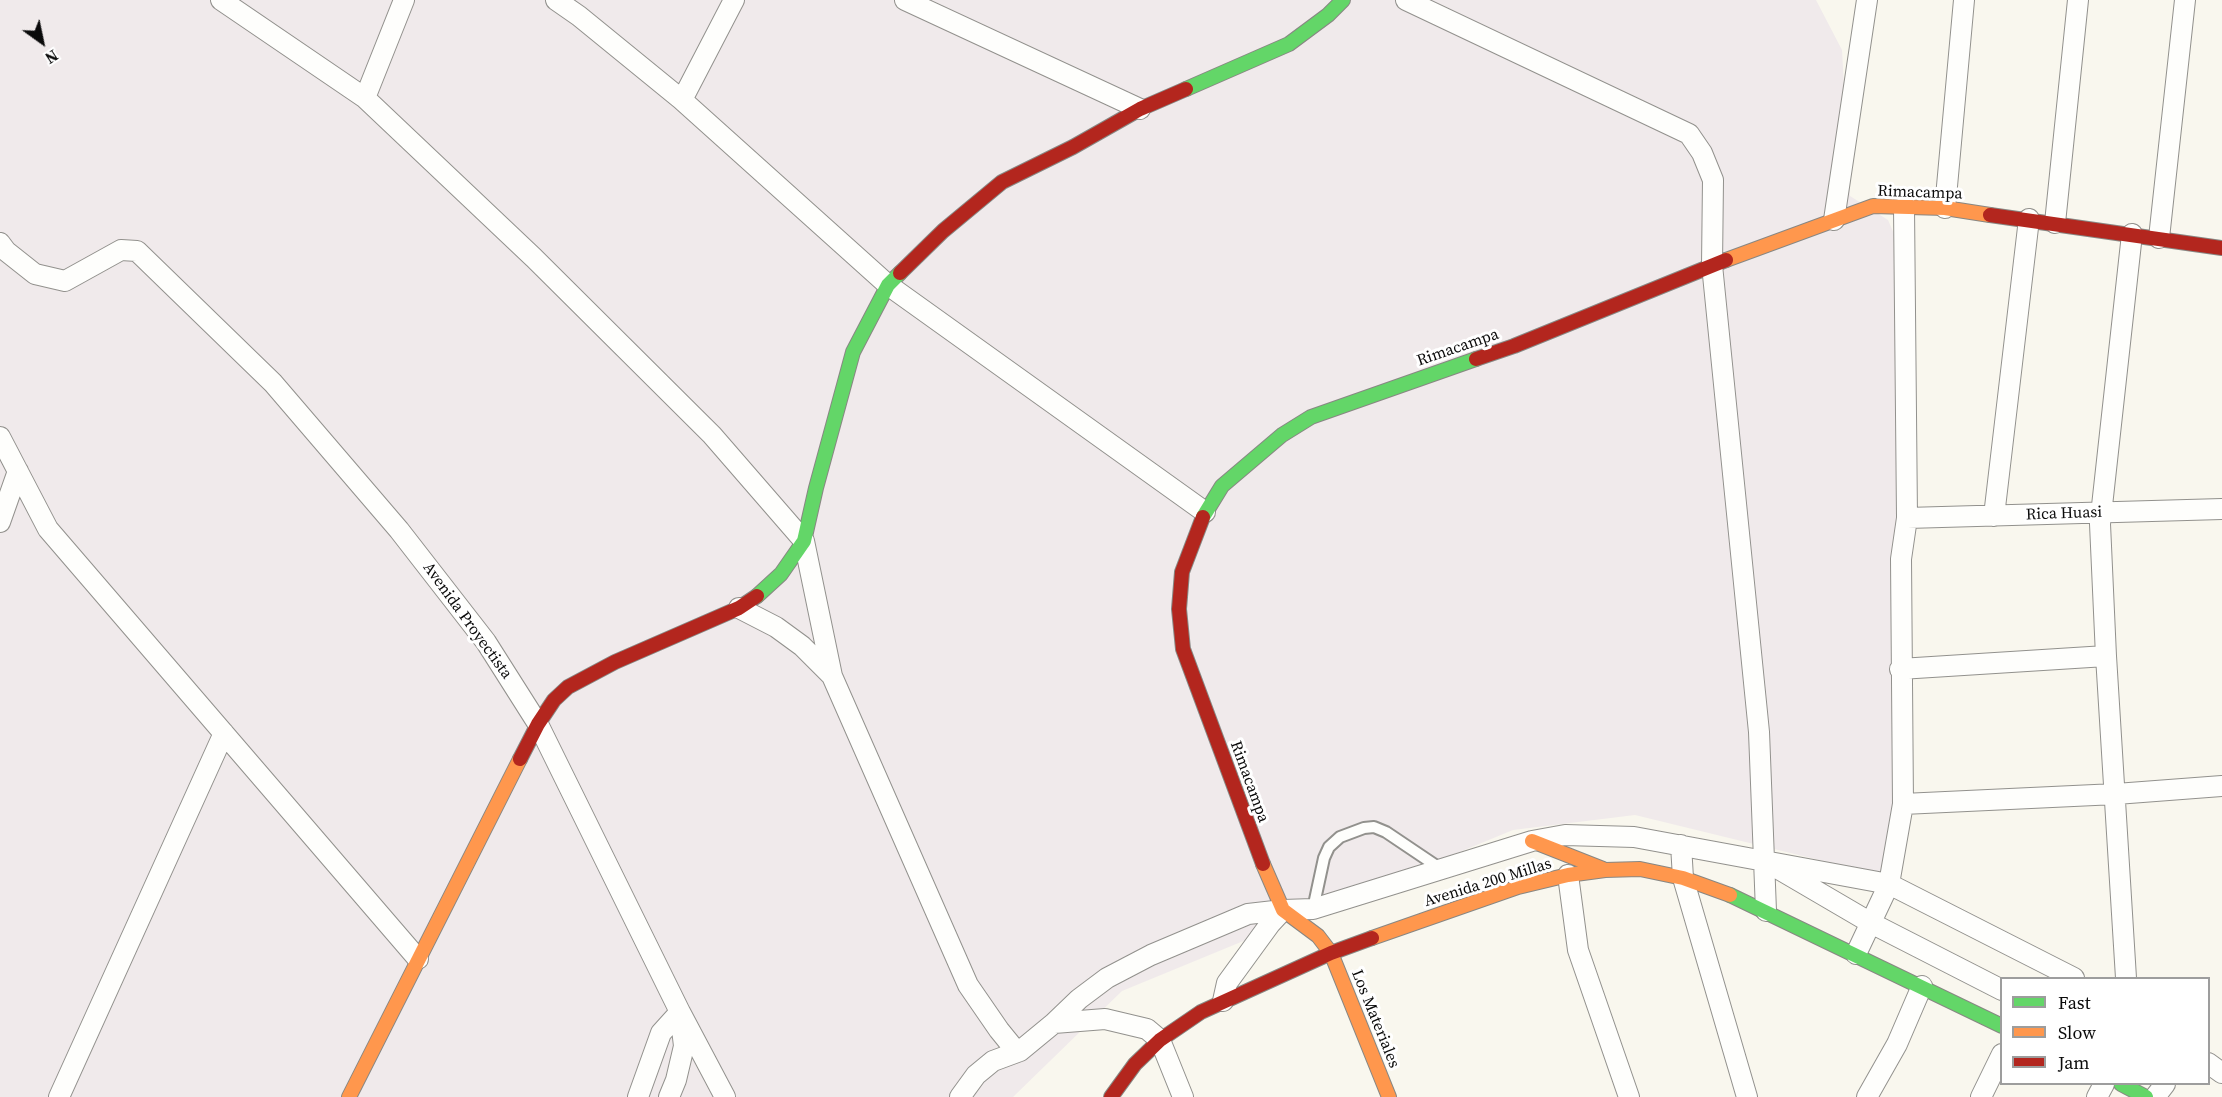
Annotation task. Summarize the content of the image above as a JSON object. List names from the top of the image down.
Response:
{
  "streets": {
    "street": [
      "Rimacampa",
      "Rica Huasi",
      "Avenida Proyectista",
      "Avenida 200 Millas",
      "Los Materiales"
    ]
  },
  "crossings": [
    ["Rimacampa", "Avenida 200 Millas"],
    ["Rimacampa", "Los Materiales"],
    ["Avenida 200 Millas", "Los Materiales"]
  ],
  "legend": ["Fast", "Slow", "Jam"],
  "north": "bottom right"
}
